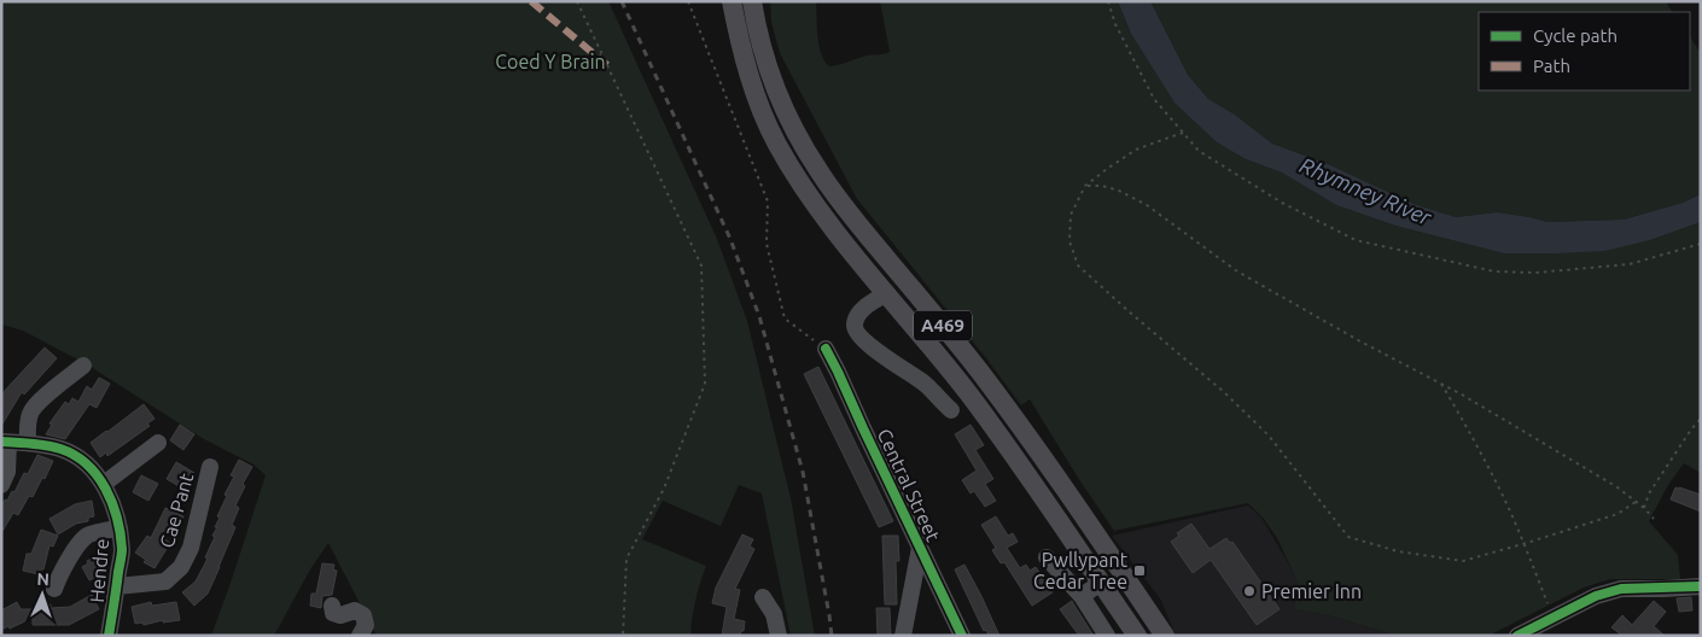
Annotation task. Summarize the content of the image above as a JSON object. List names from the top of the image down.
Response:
{
  "streets": {
    "main road": ["A469"],
    "street": ["Central Street", "Cae Pant", "Hendre"]
  },
  "crossings": [
    ["Cae Pant", "Hendre"]
  ],
  "water": ["Rhymney River"],
  "parks": ["Coed Y Brain"],
  "places": {
    "transit": ["Pwllypant Cedar Tree"],
    "other": ["Premier Inn"]
  },
  "legend": ["Cycle path", "Path"],
  "north": "top"
}
